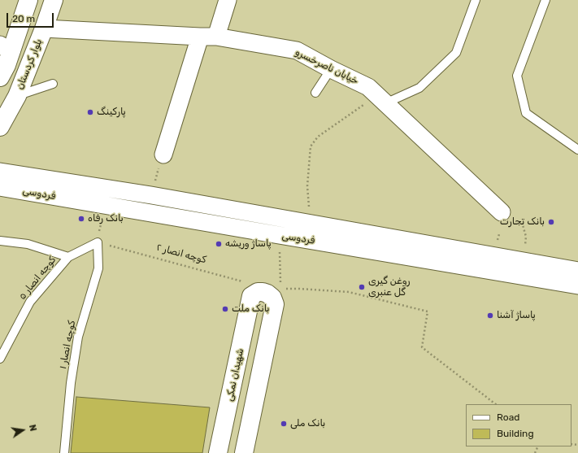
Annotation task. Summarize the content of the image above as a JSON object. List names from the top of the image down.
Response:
{
  "streets": {
    "main road": ["بلوار کردستان", "شهیدان نمکی"],
    "street": ["خیابان ناصرخسرو", "فردوسی"],
    "lane": ["کوچه انصار ۵", "کوچه انصار ۱"],
    "path": ["کوچه انصار ۲"]
  },
  "crossings": [
    ["بلوار کردستان", "خیابان ناصرخسرو"],
    ["کوچه انصار ۲", "کوچه انصار ۵"],
    ["کوچه انصار ۲", "کوچه انصار ۱"],
    ["کوچه انصار ۲", "شهیدان نمکی"],
    ["کوچه انصار ۵", "کوچه انصار ۱"]
  ],
  "places": [
    "پارکینگ",
    "بانک رفاه",
    "بانک تجارت",
    "پاساژ وریشه",
    "روغن گیری گل عنبری",
    "بانک ملت",
    "پاساژ آشنا",
    "بانک ملی"
  ],
  "legend": ["Road", "Building"],
  "scale_bar": "20 m",
  "north": "right"
}
